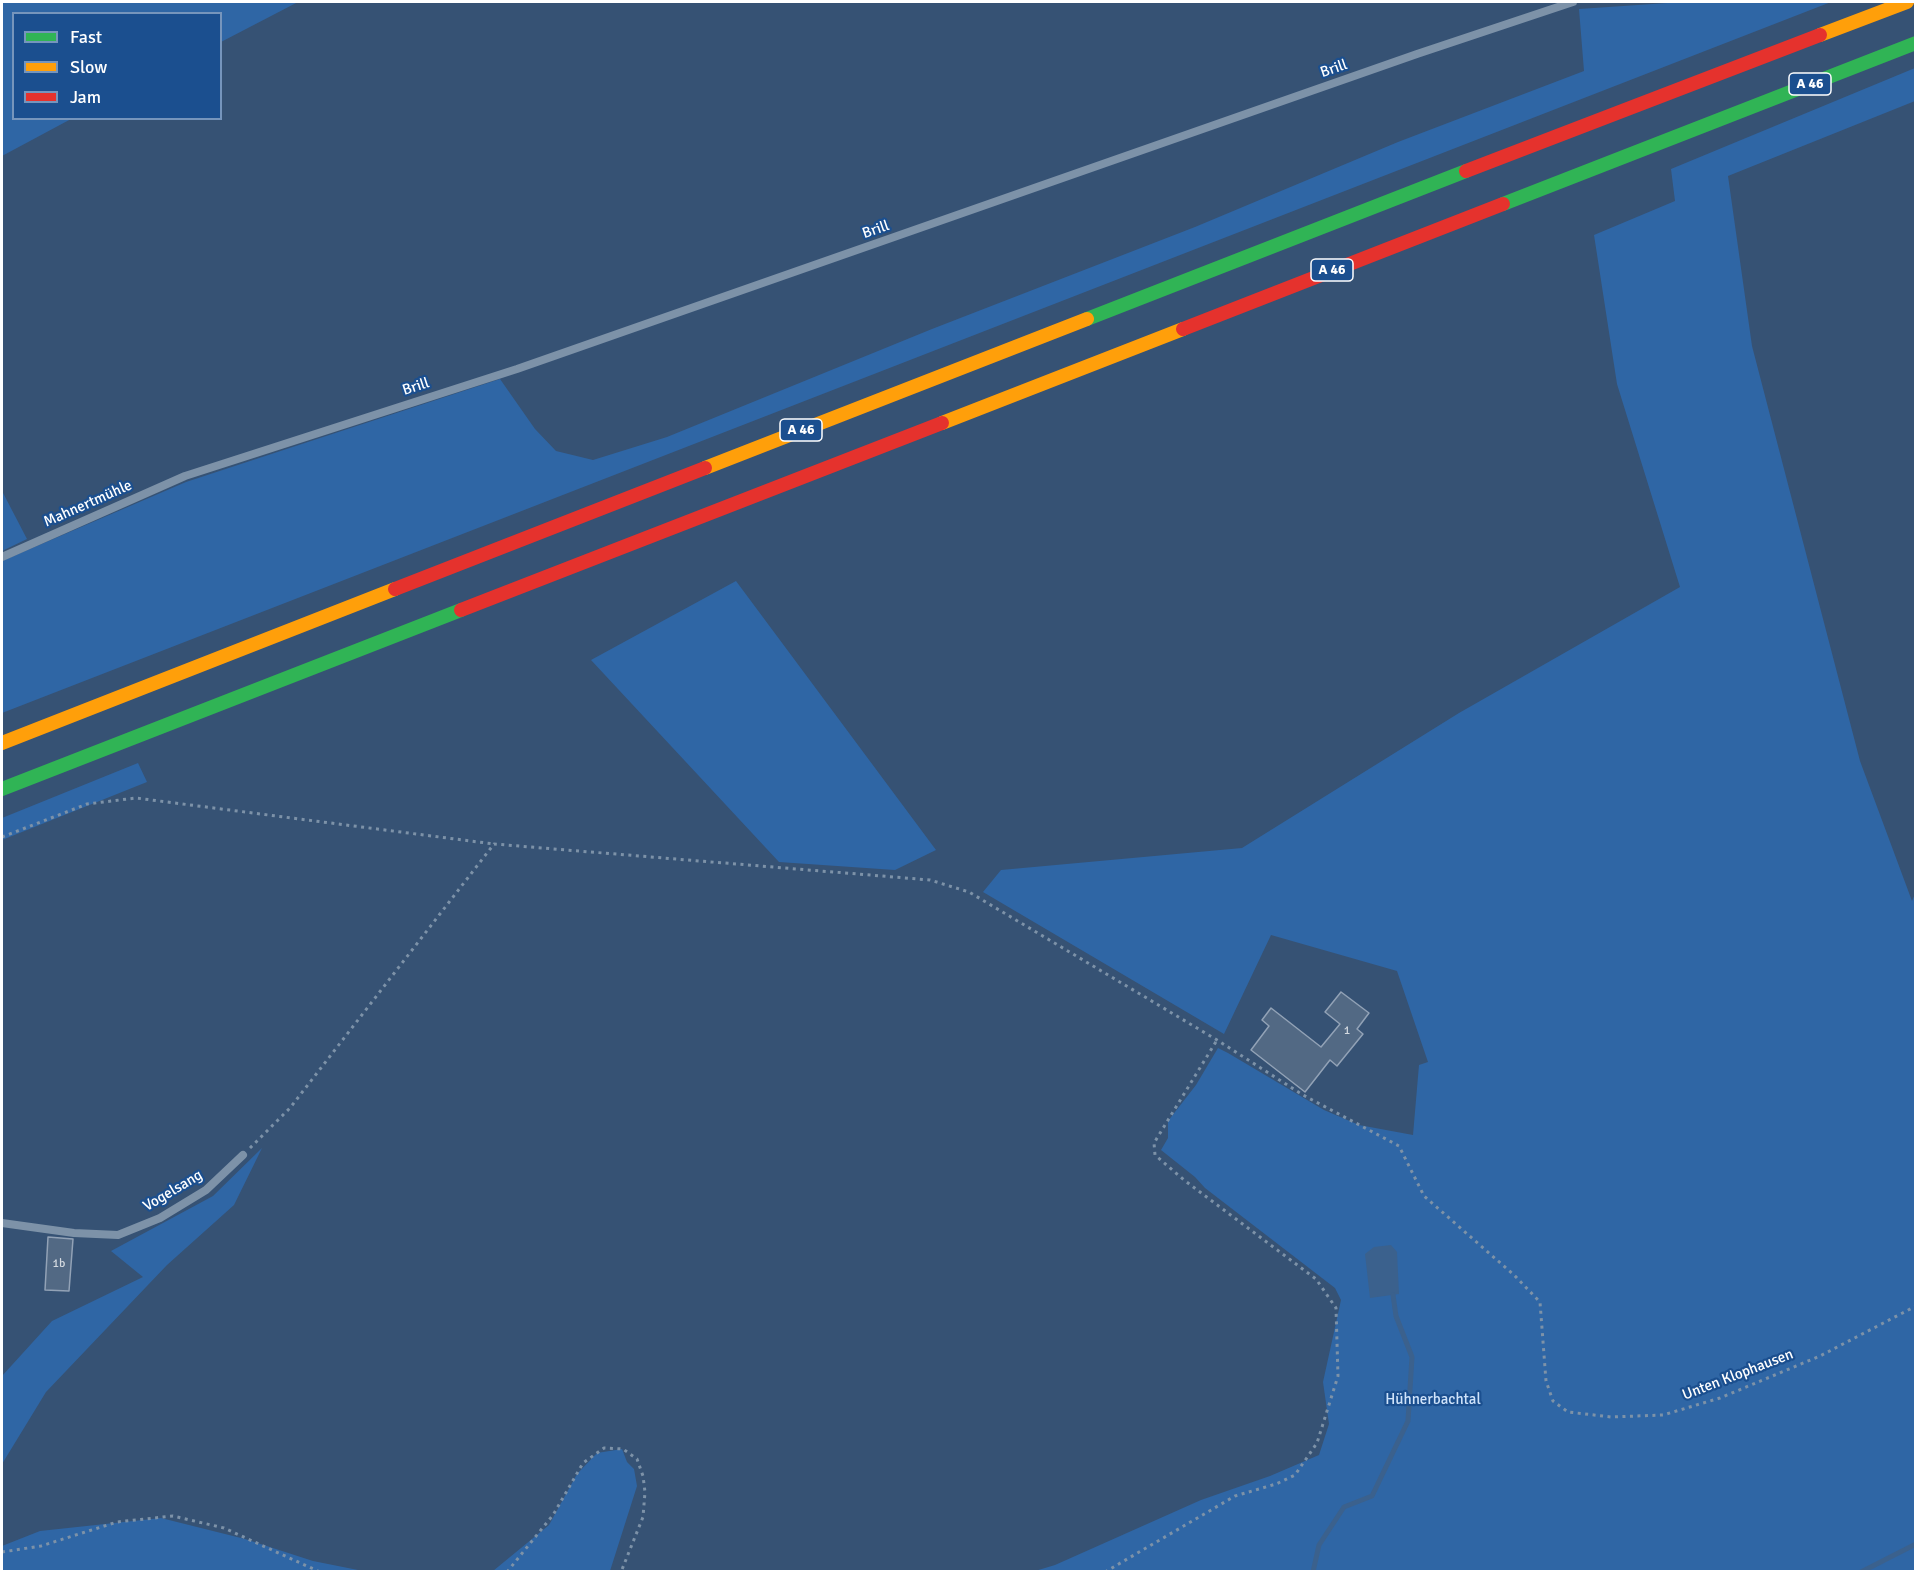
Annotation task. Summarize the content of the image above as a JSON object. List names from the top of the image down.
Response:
{
  "streets": {
    "highway": ["A 46"],
    "lane": ["Brill", "Mahnertmühle", "Vogelsang"],
    "path": ["Unten Klophausen"]
  },
  "crossings": [
    ["Brill", "Mahnertmühle"]
  ],
  "parks": ["Hühnerbachtal"],
  "house_numbers": ["1", "1b"],
  "legend": ["Fast", "Slow", "Jam"]
}
